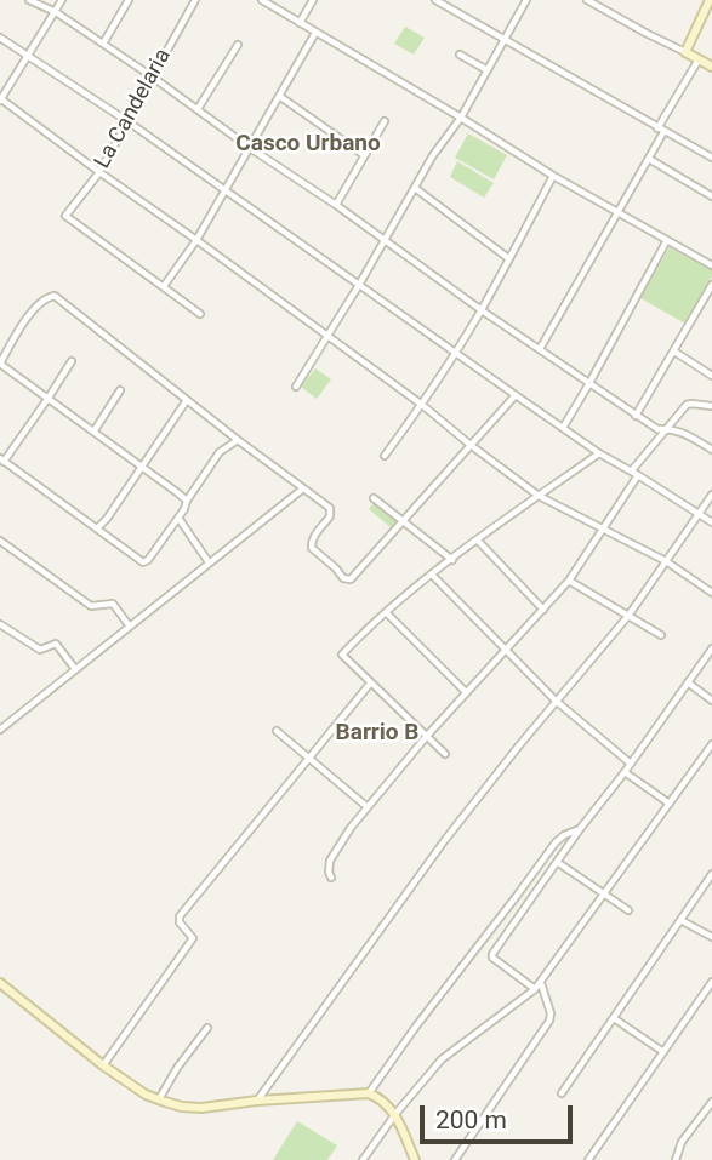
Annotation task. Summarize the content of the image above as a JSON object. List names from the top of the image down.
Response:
{
  "streets": {
    "street": ["La Candelaria"]
  },
  "districts": ["Casco Urbano", "Barrio B"],
  "scale_bar": "200 m"
}
